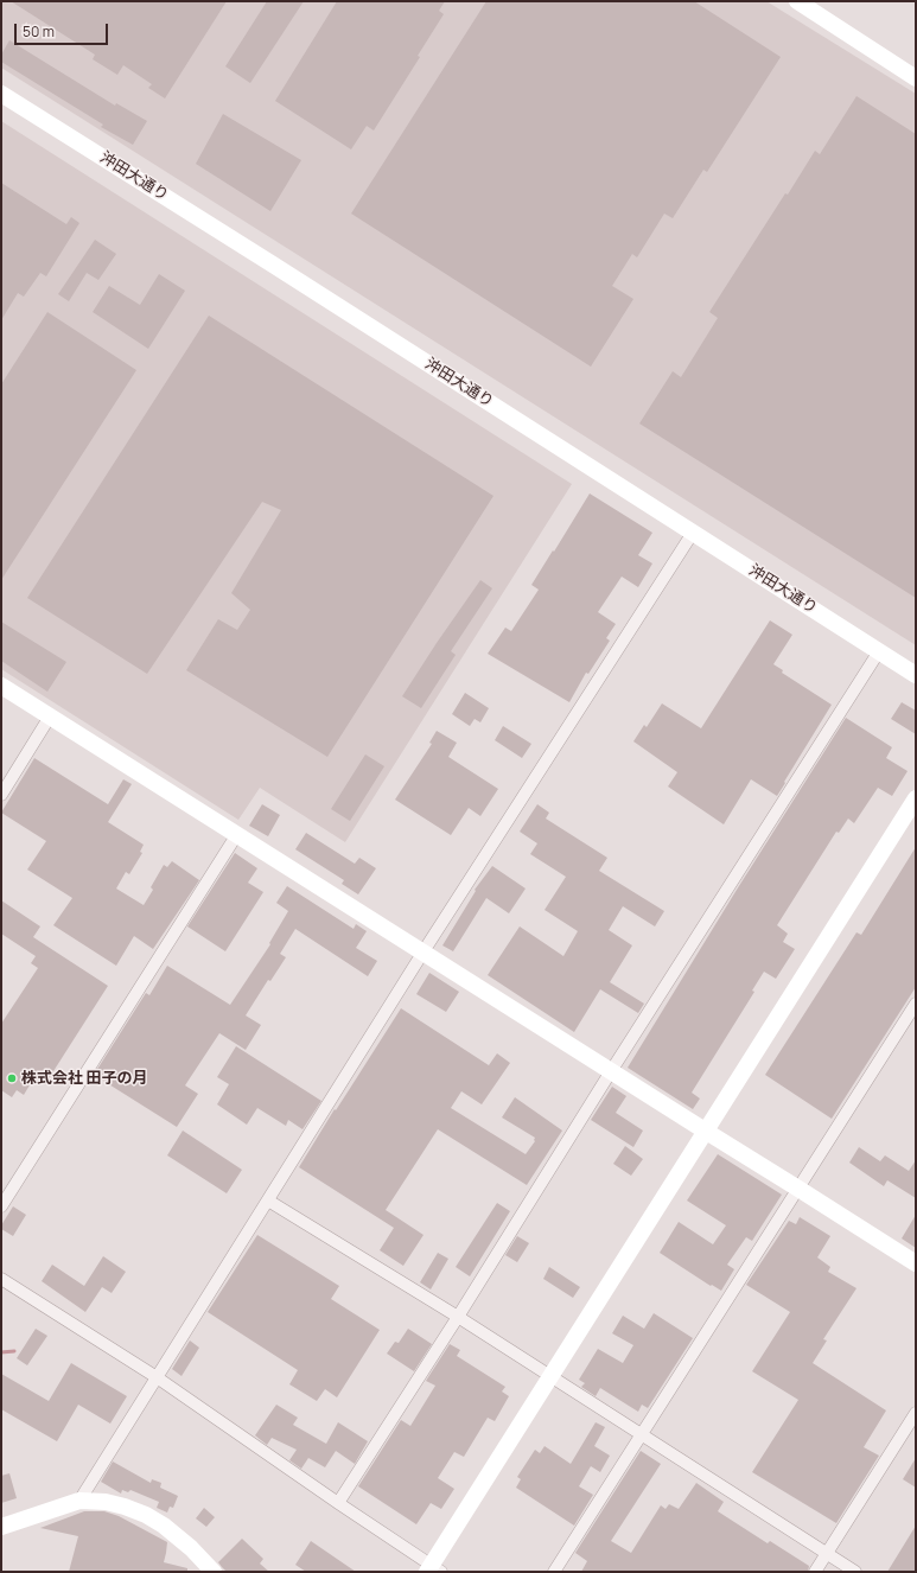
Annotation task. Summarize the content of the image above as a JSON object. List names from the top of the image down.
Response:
{
  "streets": {
    "street": ["沖田大通り"]
  },
  "places": ["株式会社 田子の月"],
  "scale_bar": "50 m"
}
